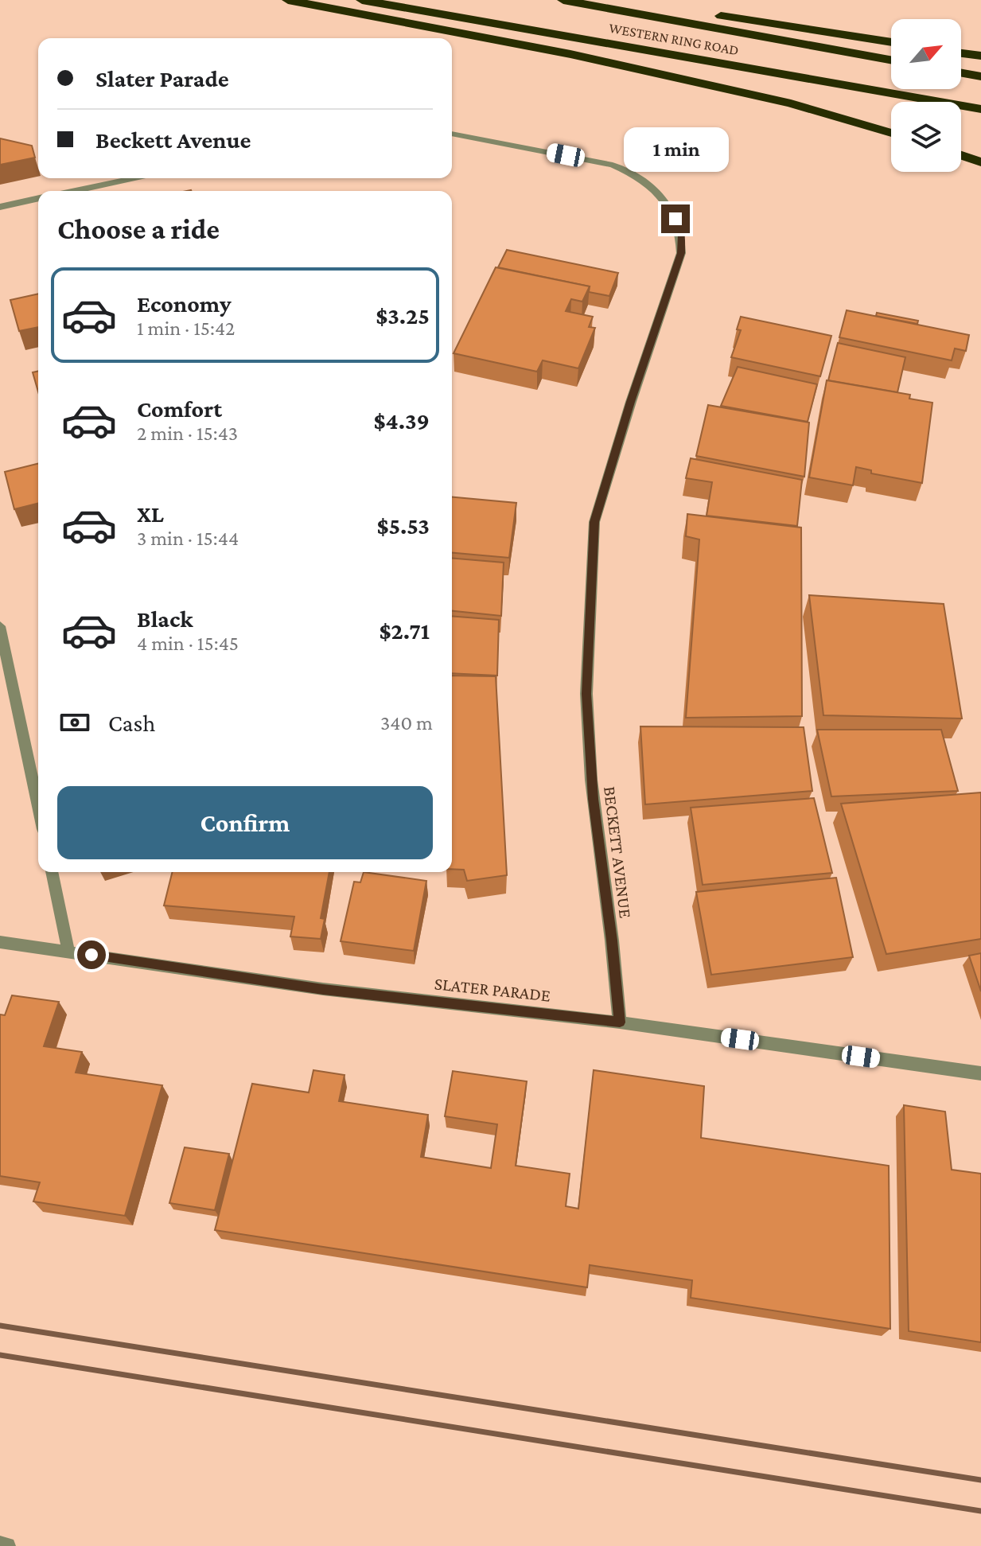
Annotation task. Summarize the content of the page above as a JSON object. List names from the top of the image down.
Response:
{
  "streets": {
    "highway": ["WESTERN RING ROAD"],
    "street": ["BECKETT AVENUE", "SLATER PARADE"]
  },
  "crossings": [
    ["BECKETT AVENUE", "SLATER PARADE"]
  ],
  "north": "top right",
  "page": {
    "banner": ["Slater Parade", "Beckett Avenue"],
    "bubble": "1 min",
    "heading": "Choose a ride",
    "list": [
      {
        "name": "Economy",
        "note": "1 min · 15:42",
        "value": "$3.25"
      },
      {
        "name": "Comfort",
        "note": "2 min · 15:43",
        "value": "$4.39"
      },
      {
        "name": "XL",
        "note": "3 min · 15:44",
        "value": "$5.53"
      },
      {
        "name": "Black",
        "note": "4 min · 15:45",
        "value": "$2.71"
      }
    ],
    "pay": ["Cash", "340 m"],
    "buttons": "Confirm"
  }
}
